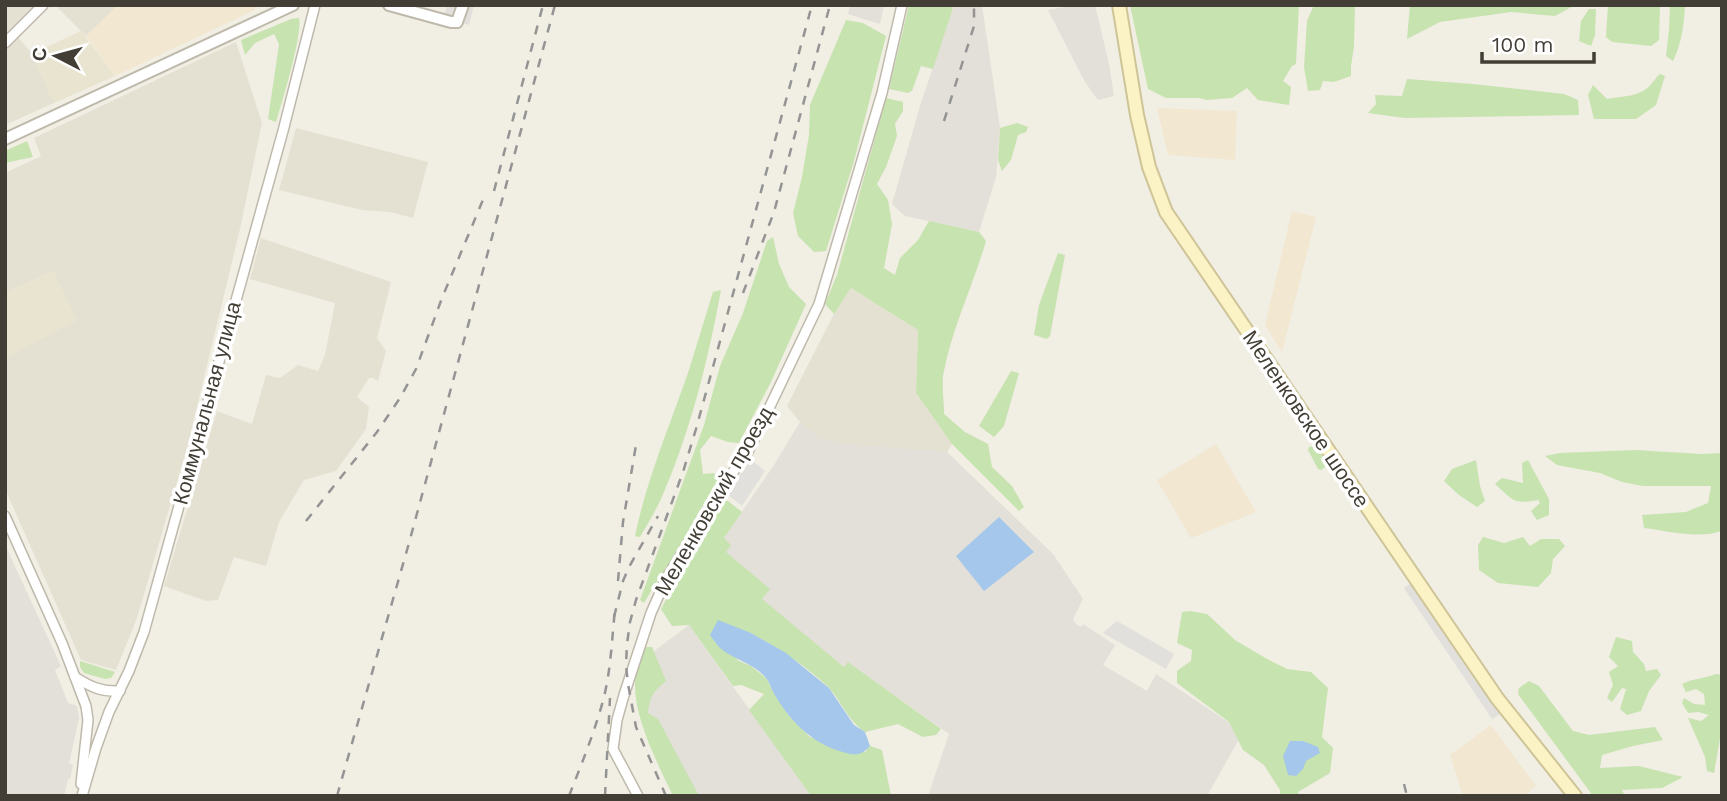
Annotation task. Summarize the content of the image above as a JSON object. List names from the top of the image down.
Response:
{
  "streets": {
    "main road": ["Меленковское шоссе"],
    "street": ["Коммунальная улица", "Меленковский проезд"]
  },
  "scale_bar": "100 m",
  "north": "left"
}
